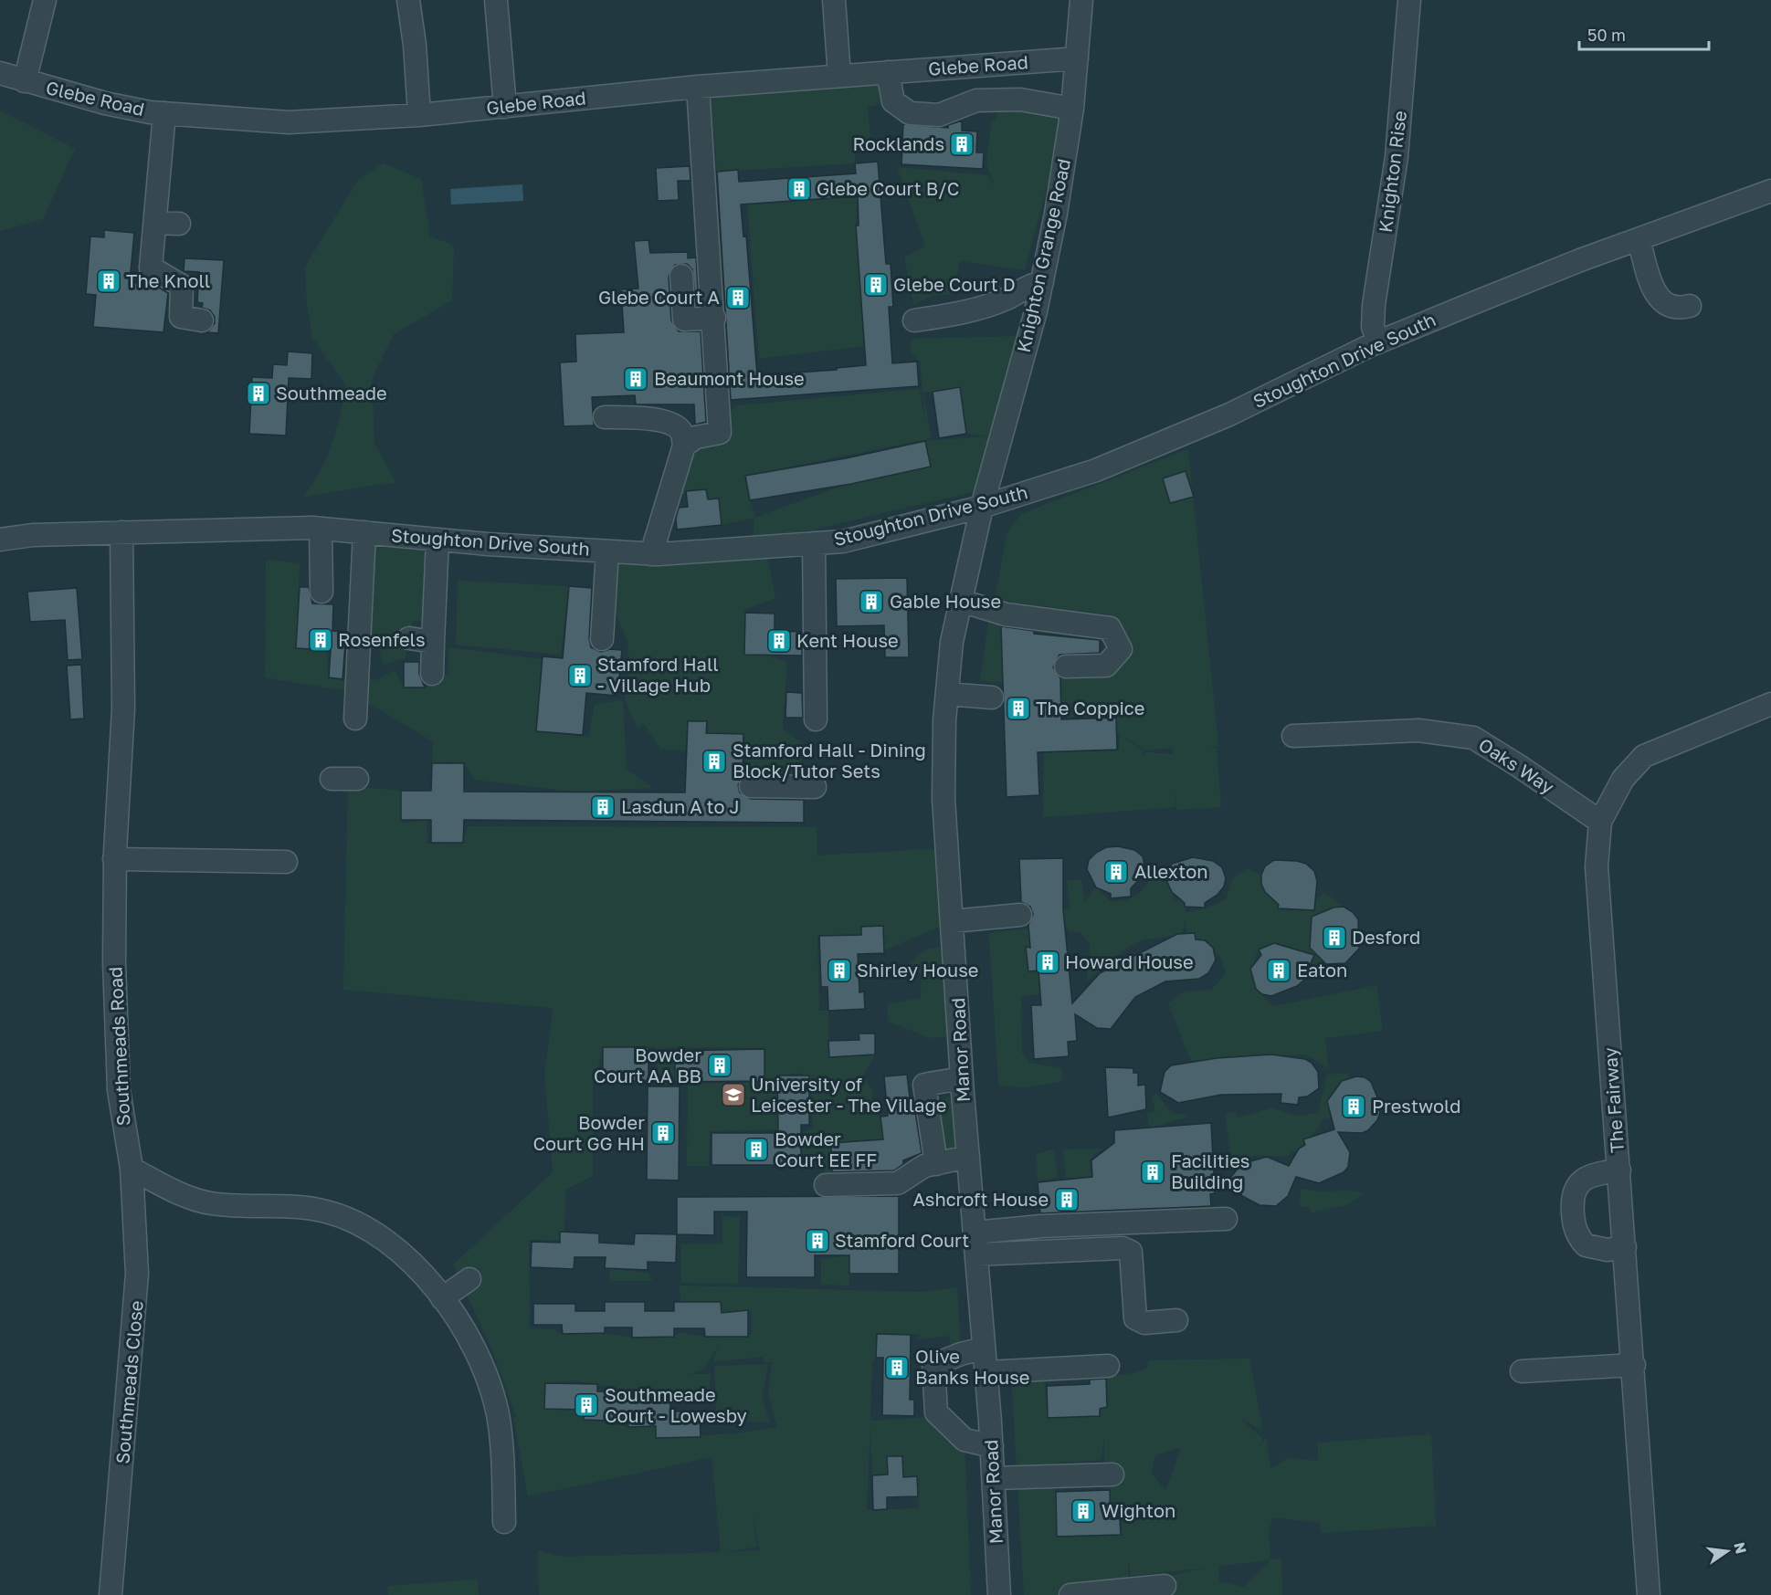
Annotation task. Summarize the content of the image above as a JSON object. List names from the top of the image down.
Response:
{
  "streets": {
    "street": [
      "Glebe Road",
      "Knighton Rise",
      "Knighton Grange Road",
      "Stoughton Drive South",
      "Oaks Way",
      "Southmeads Road",
      "Manor Road",
      "The Fairway",
      "Southmeads Close"
    ]
  },
  "crossings": [
    ["Glebe Road", "Knighton Grange Road"],
    ["Knighton Rise", "Stoughton Drive South"],
    ["Knighton Grange Road", "Stoughton Drive South"],
    ["Knighton Grange Road", "Manor Road"],
    ["Stoughton Drive South", "Southmeads Road"],
    ["Stoughton Drive South", "Manor Road"],
    ["Oaks Way", "The Fairway"],
    ["Southmeads Road", "Southmeads Close"]
  ],
  "places": {
    "building": [
      "Rocklands",
      "Glebe Court B/C",
      "The Knoll",
      "Glebe Court D",
      "Glebe Court A",
      "Beaumont House",
      "Southmeade",
      "Gable House",
      "Rosenfels",
      "Kent House",
      "Stamford Hall - Village Hub",
      "The Coppice",
      "Stamford Hall - Dining Block/Tutor Sets",
      "Lasdun A to J",
      "Allexton",
      "Desford",
      "Howard House",
      "Shirley House",
      "Eaton",
      "Bowder Court AA BB",
      "Prestwold",
      "Bowder Court GG HH",
      "Bowder Court EE FF",
      "Facilities Building",
      "Ashcroft House",
      "Stamford Court",
      "Olive Banks House",
      "Southmeade Court - Lowesby",
      "Wighton"
    ],
    "school or university": ["University of Leicester - The Village"]
  },
  "scale_bar": "50 m",
  "north": "right"
}
